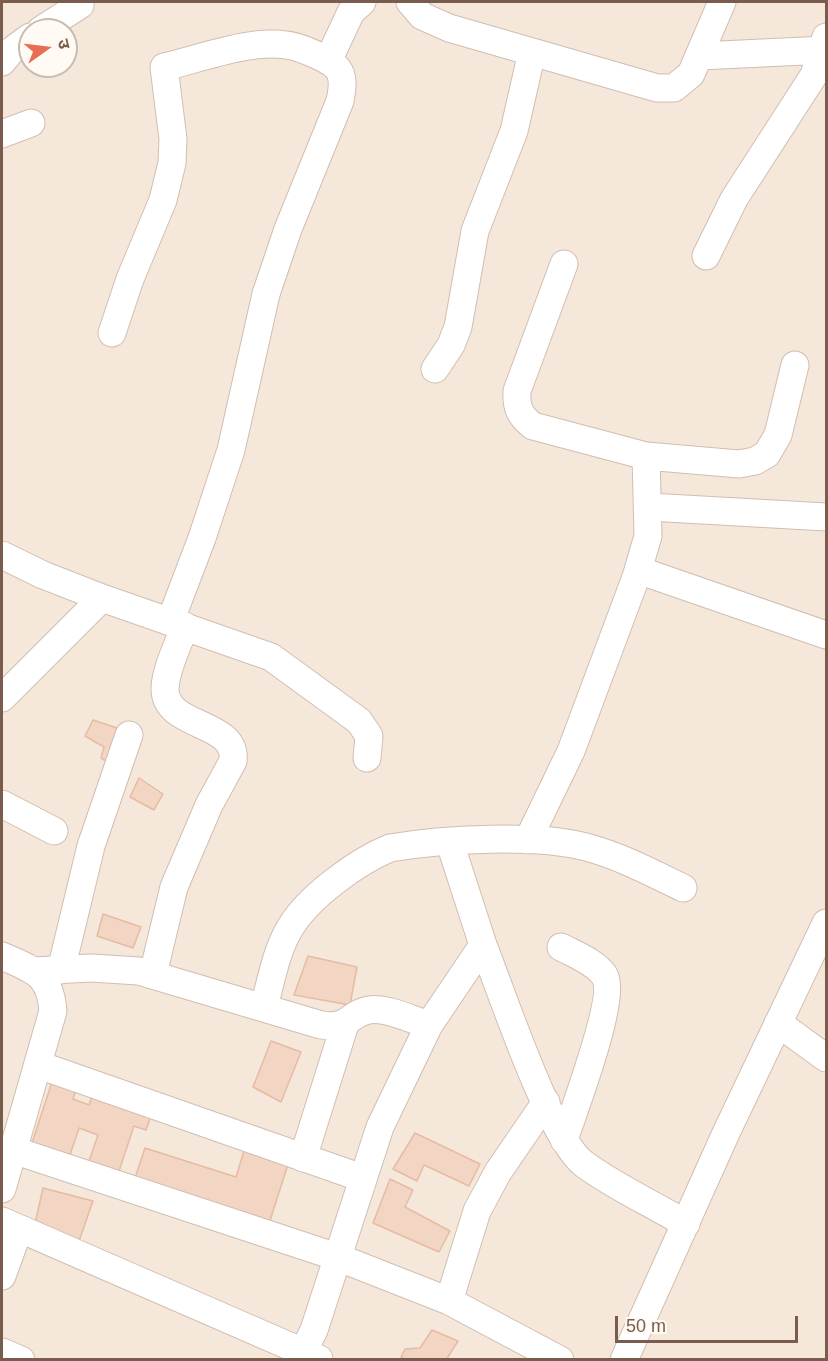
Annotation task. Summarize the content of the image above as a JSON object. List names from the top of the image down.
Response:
{
  "scale_bar": "50 m",
  "north": "right"
}
